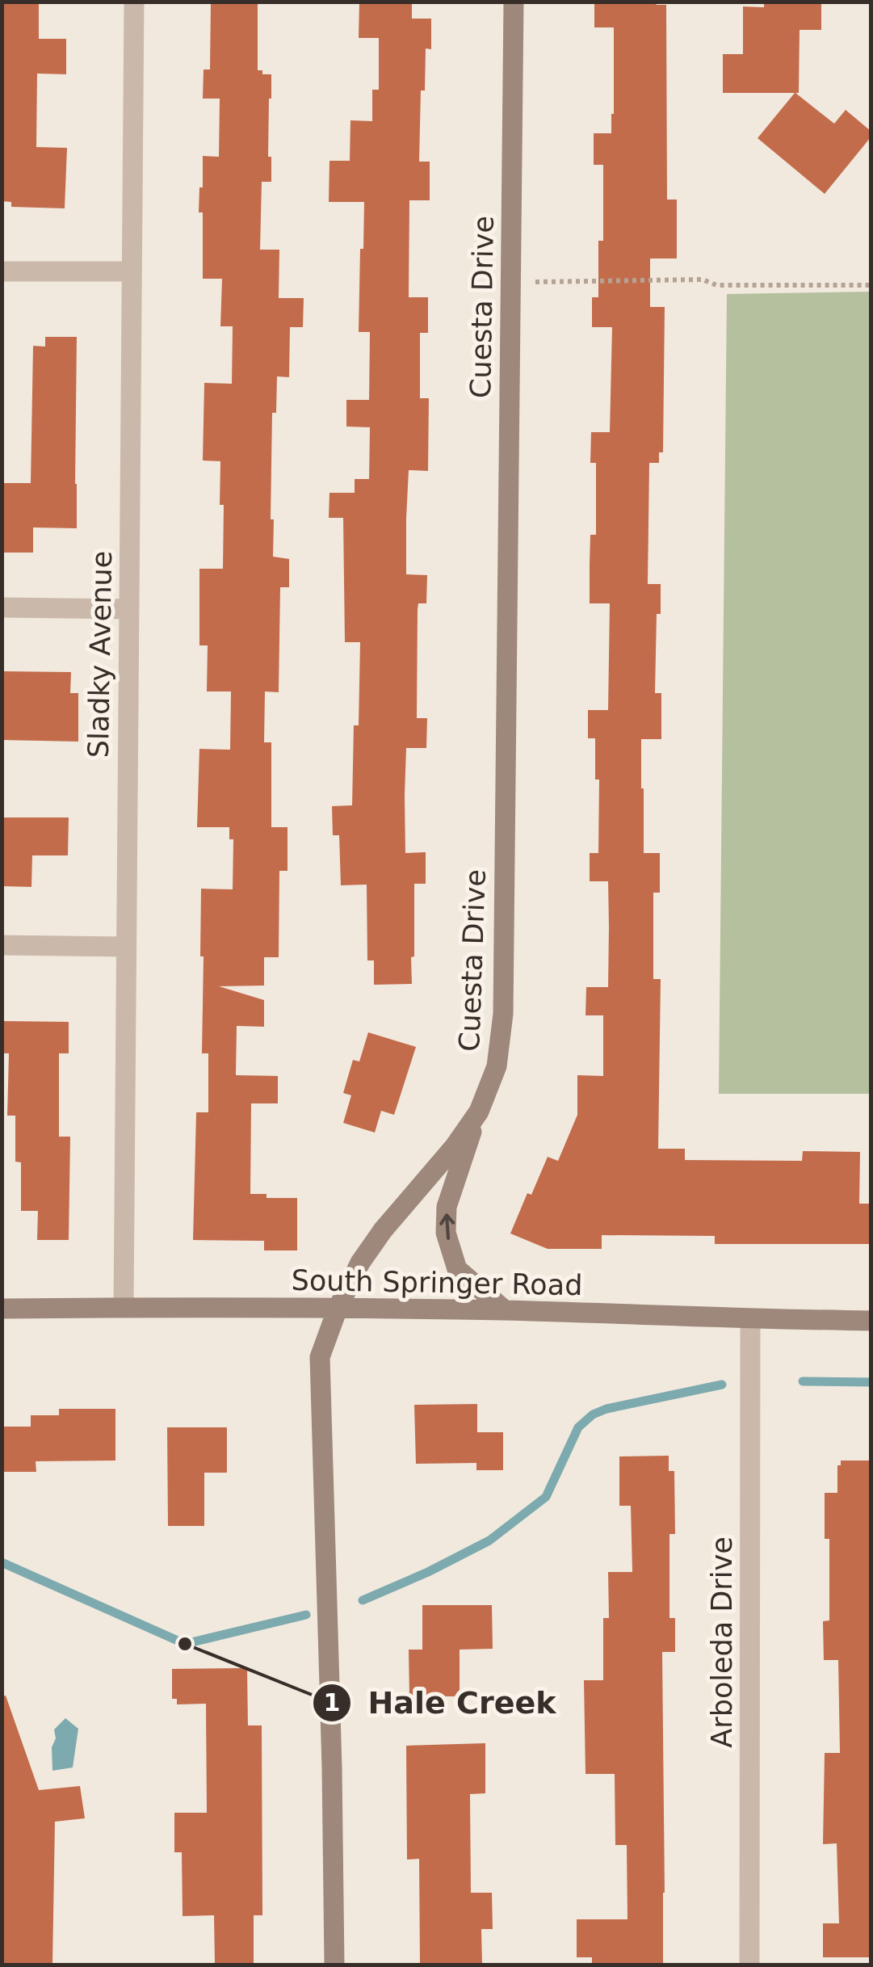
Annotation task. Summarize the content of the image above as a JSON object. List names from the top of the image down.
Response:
{
  "streets": {
    "street": [
      "Cuesta Drive",
      "Sladky Avenue",
      "South Springer Road",
      "Arboleda Drive"
    ]
  },
  "crossings": [
    ["Cuesta Drive", "South Springer Road"],
    ["Sladky Avenue", "South Springer Road"],
    ["South Springer Road", "Arboleda Drive"]
  ],
  "places": ["Hale Creek"]
}
